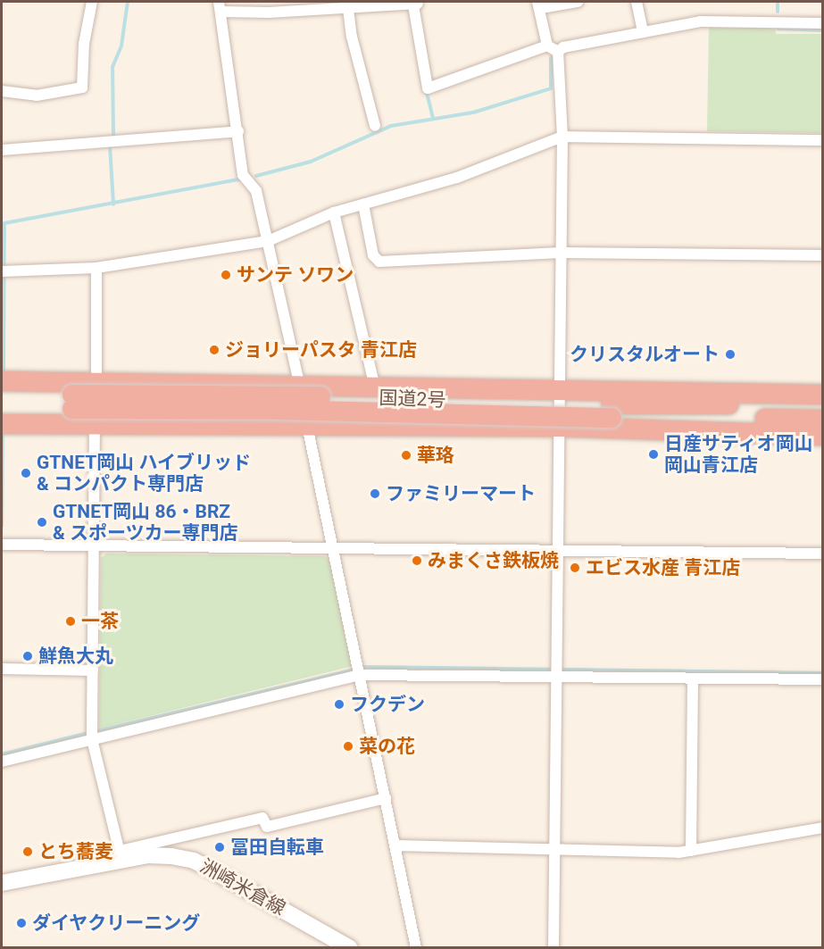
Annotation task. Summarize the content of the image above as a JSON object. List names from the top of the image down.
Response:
{
  "streets": {
    "highway": ["国道2号"],
    "main road": ["洲崎米倉線"]
  },
  "places": [
    "サンテ ソワン",
    "ジョリーパスタ 青江店",
    "クリスタルオート",
    "日産サティオ岡山 岡山青江店",
    "華珞",
    "GTNET岡山 ハイブリッド & コンパクト専門店",
    "ファミリーマート",
    "GTNET岡山 86・BRZ & スポーツカー専門店",
    "みまくさ鉄板焼",
    "エビス水産 青江店",
    "一茶",
    "鮮魚大丸",
    "フクデン",
    "菜の花",
    "冨田自転車",
    "とち蕎麦",
    "ダイヤクリーニング"
  ]
}
